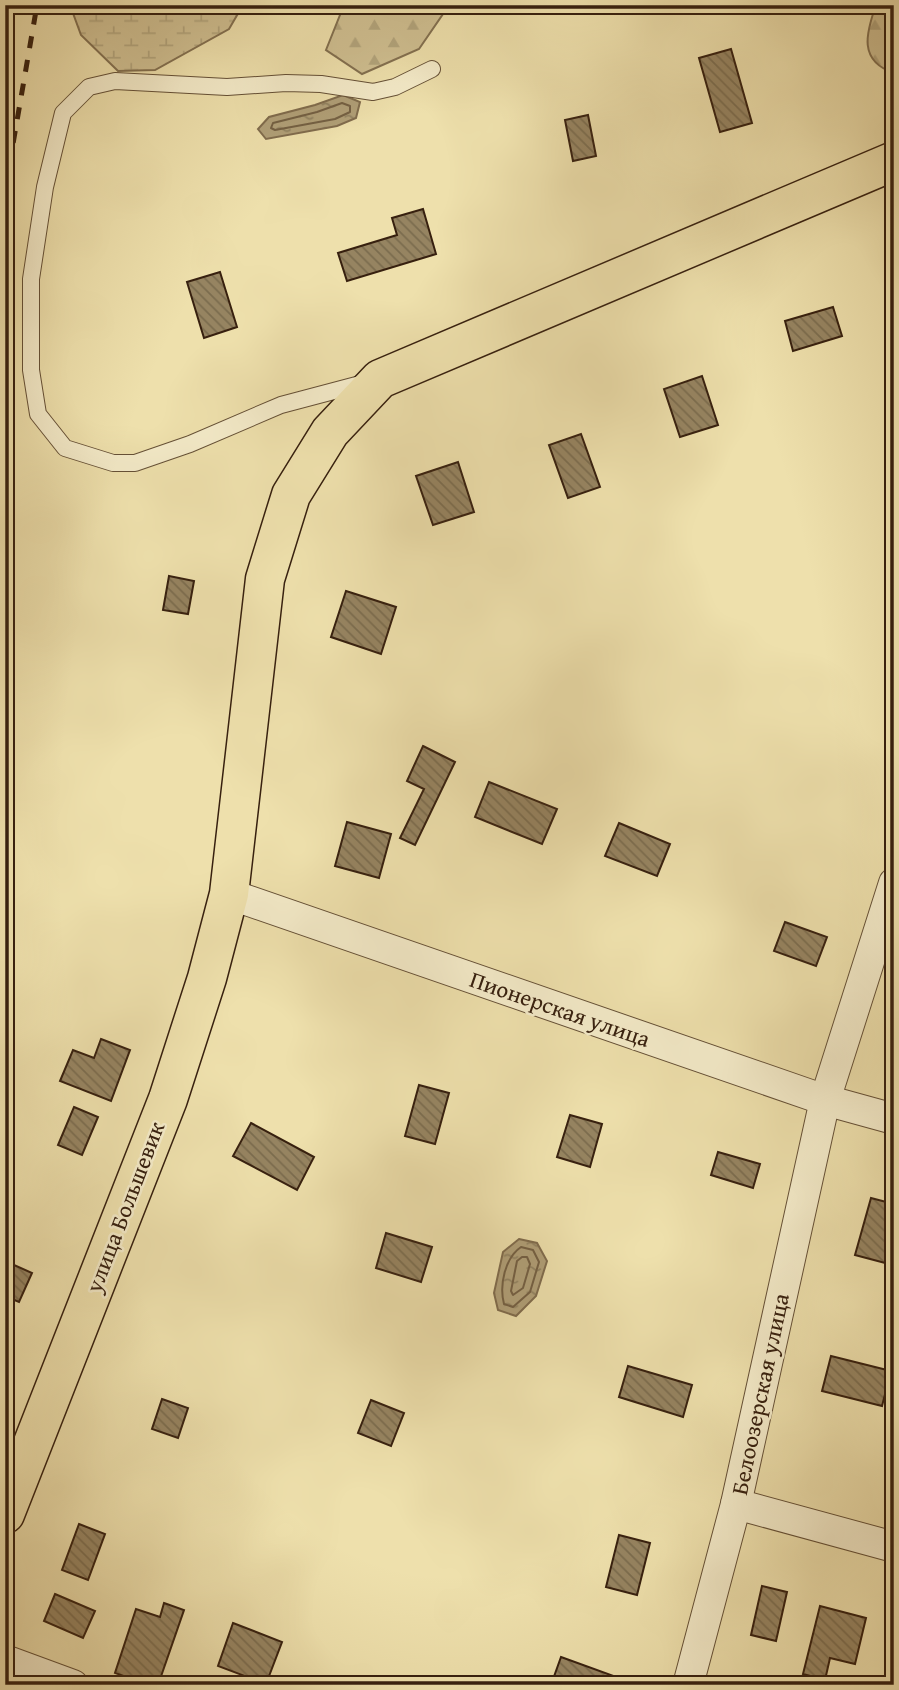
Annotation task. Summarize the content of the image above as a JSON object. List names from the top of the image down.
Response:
{
  "streets": {
    "main road": ["улица Большевик"],
    "street": ["Пионерская улица", "Белоозерская улица"]
  },
  "crossings": [
    ["Пионерская улица", "улица Большевик"],
    ["Пионерская улица", "Белоозерская улица"]
  ]
}
